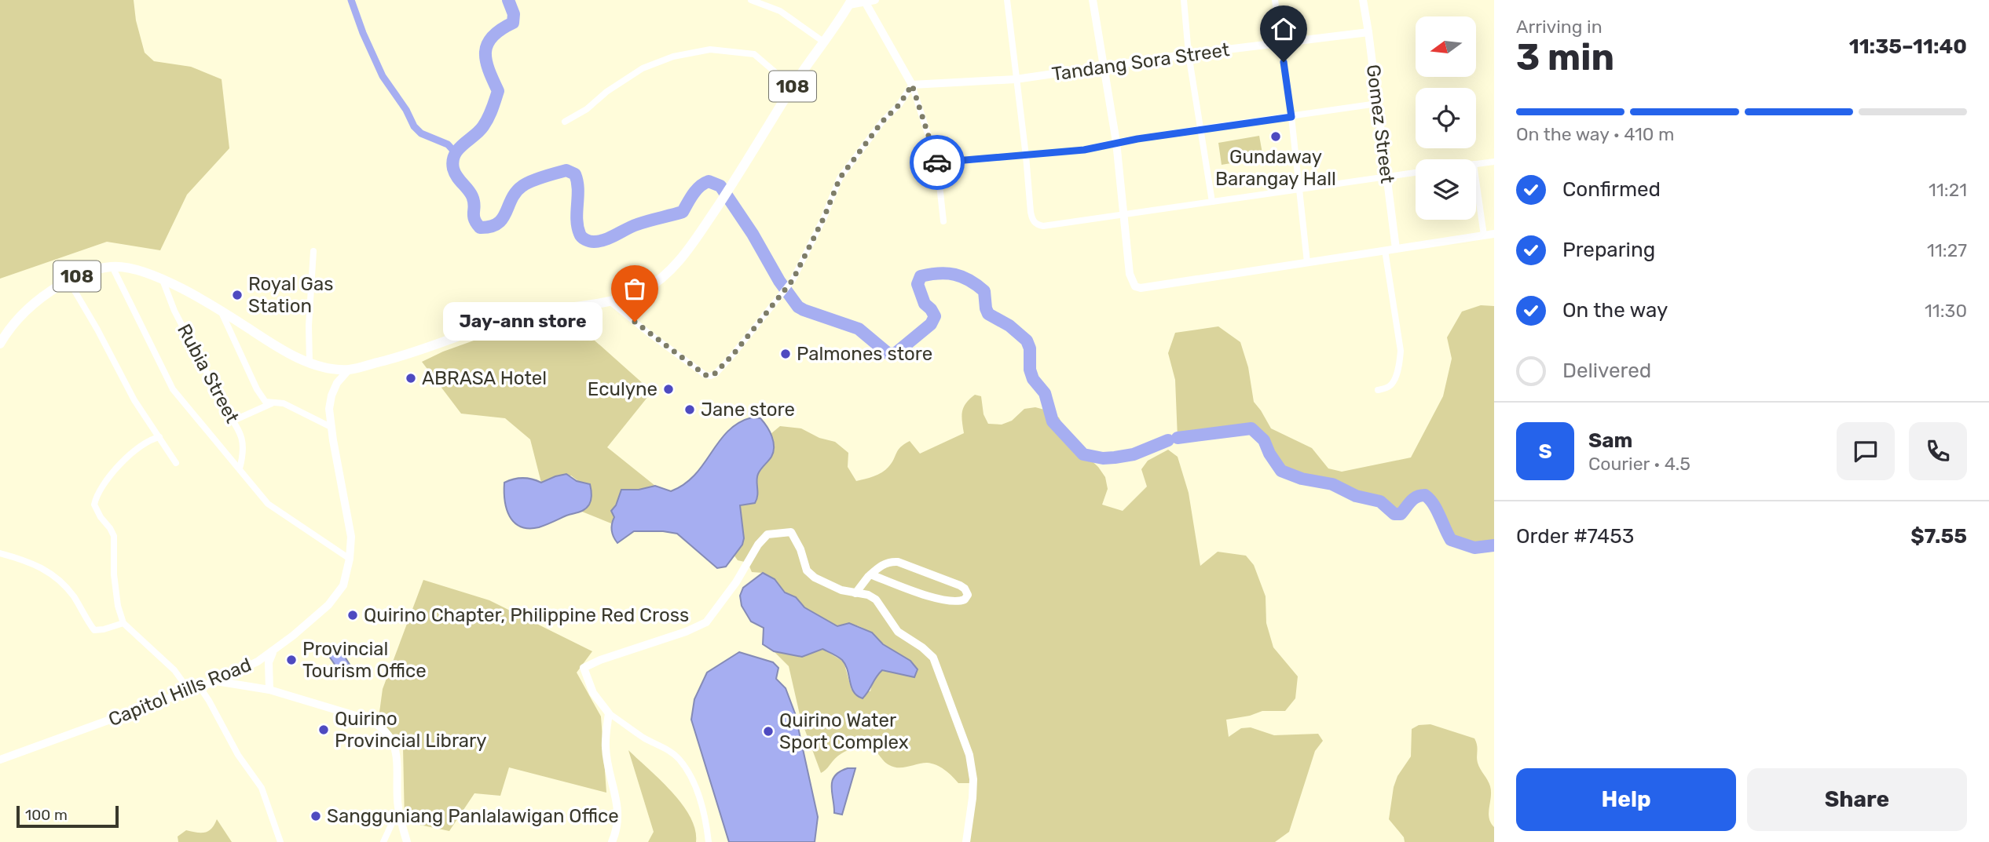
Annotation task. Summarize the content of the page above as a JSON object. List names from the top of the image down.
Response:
{
  "streets": {
    "main road": ["108"],
    "street": [
      "Tandang Sora Street",
      "Gomez Street",
      "Rubia Street",
      "Capitol Hills Road"
    ]
  },
  "crossings": [
    ["Tandang Sora Street", "Gomez Street"],
    ["108", "Rubia Street"],
    ["108", "Capitol Hills Road"]
  ],
  "places": [
    "Gundaway Barangay Hall",
    "Royal Gas Station",
    "Jay-ann store",
    "Palmones store",
    "ABRASA Hotel",
    "Eculyne",
    "Jane store",
    "Quirino Chapter, Philippine Red Cross",
    "Provincial Tourism Office",
    "Quirino Provincial Library",
    "Quirino Water Sport Complex",
    "Sangguniang Panlalawigan Office"
  ],
  "scale_bar": "100 m",
  "north": "left",
  "page": {
    "heading": ["3 min", "Arriving in", "11:35–11:40"],
    "panel": [
      "Sam",
      "Courier · 4.5",
      "Order #7453",
      "$7.55"
    ],
    "bar": "On the way · 410 m",
    "list": [
      ["Confirmed", "11:21"],
      ["Preparing", "11:27"],
      ["On the way", "11:30"],
      "Delivered"
    ],
    "bubble": "Jay-ann store",
    "round": "S",
    "buttons": ["Help", "Share"],
    "scale": "100 m"
  }
}
